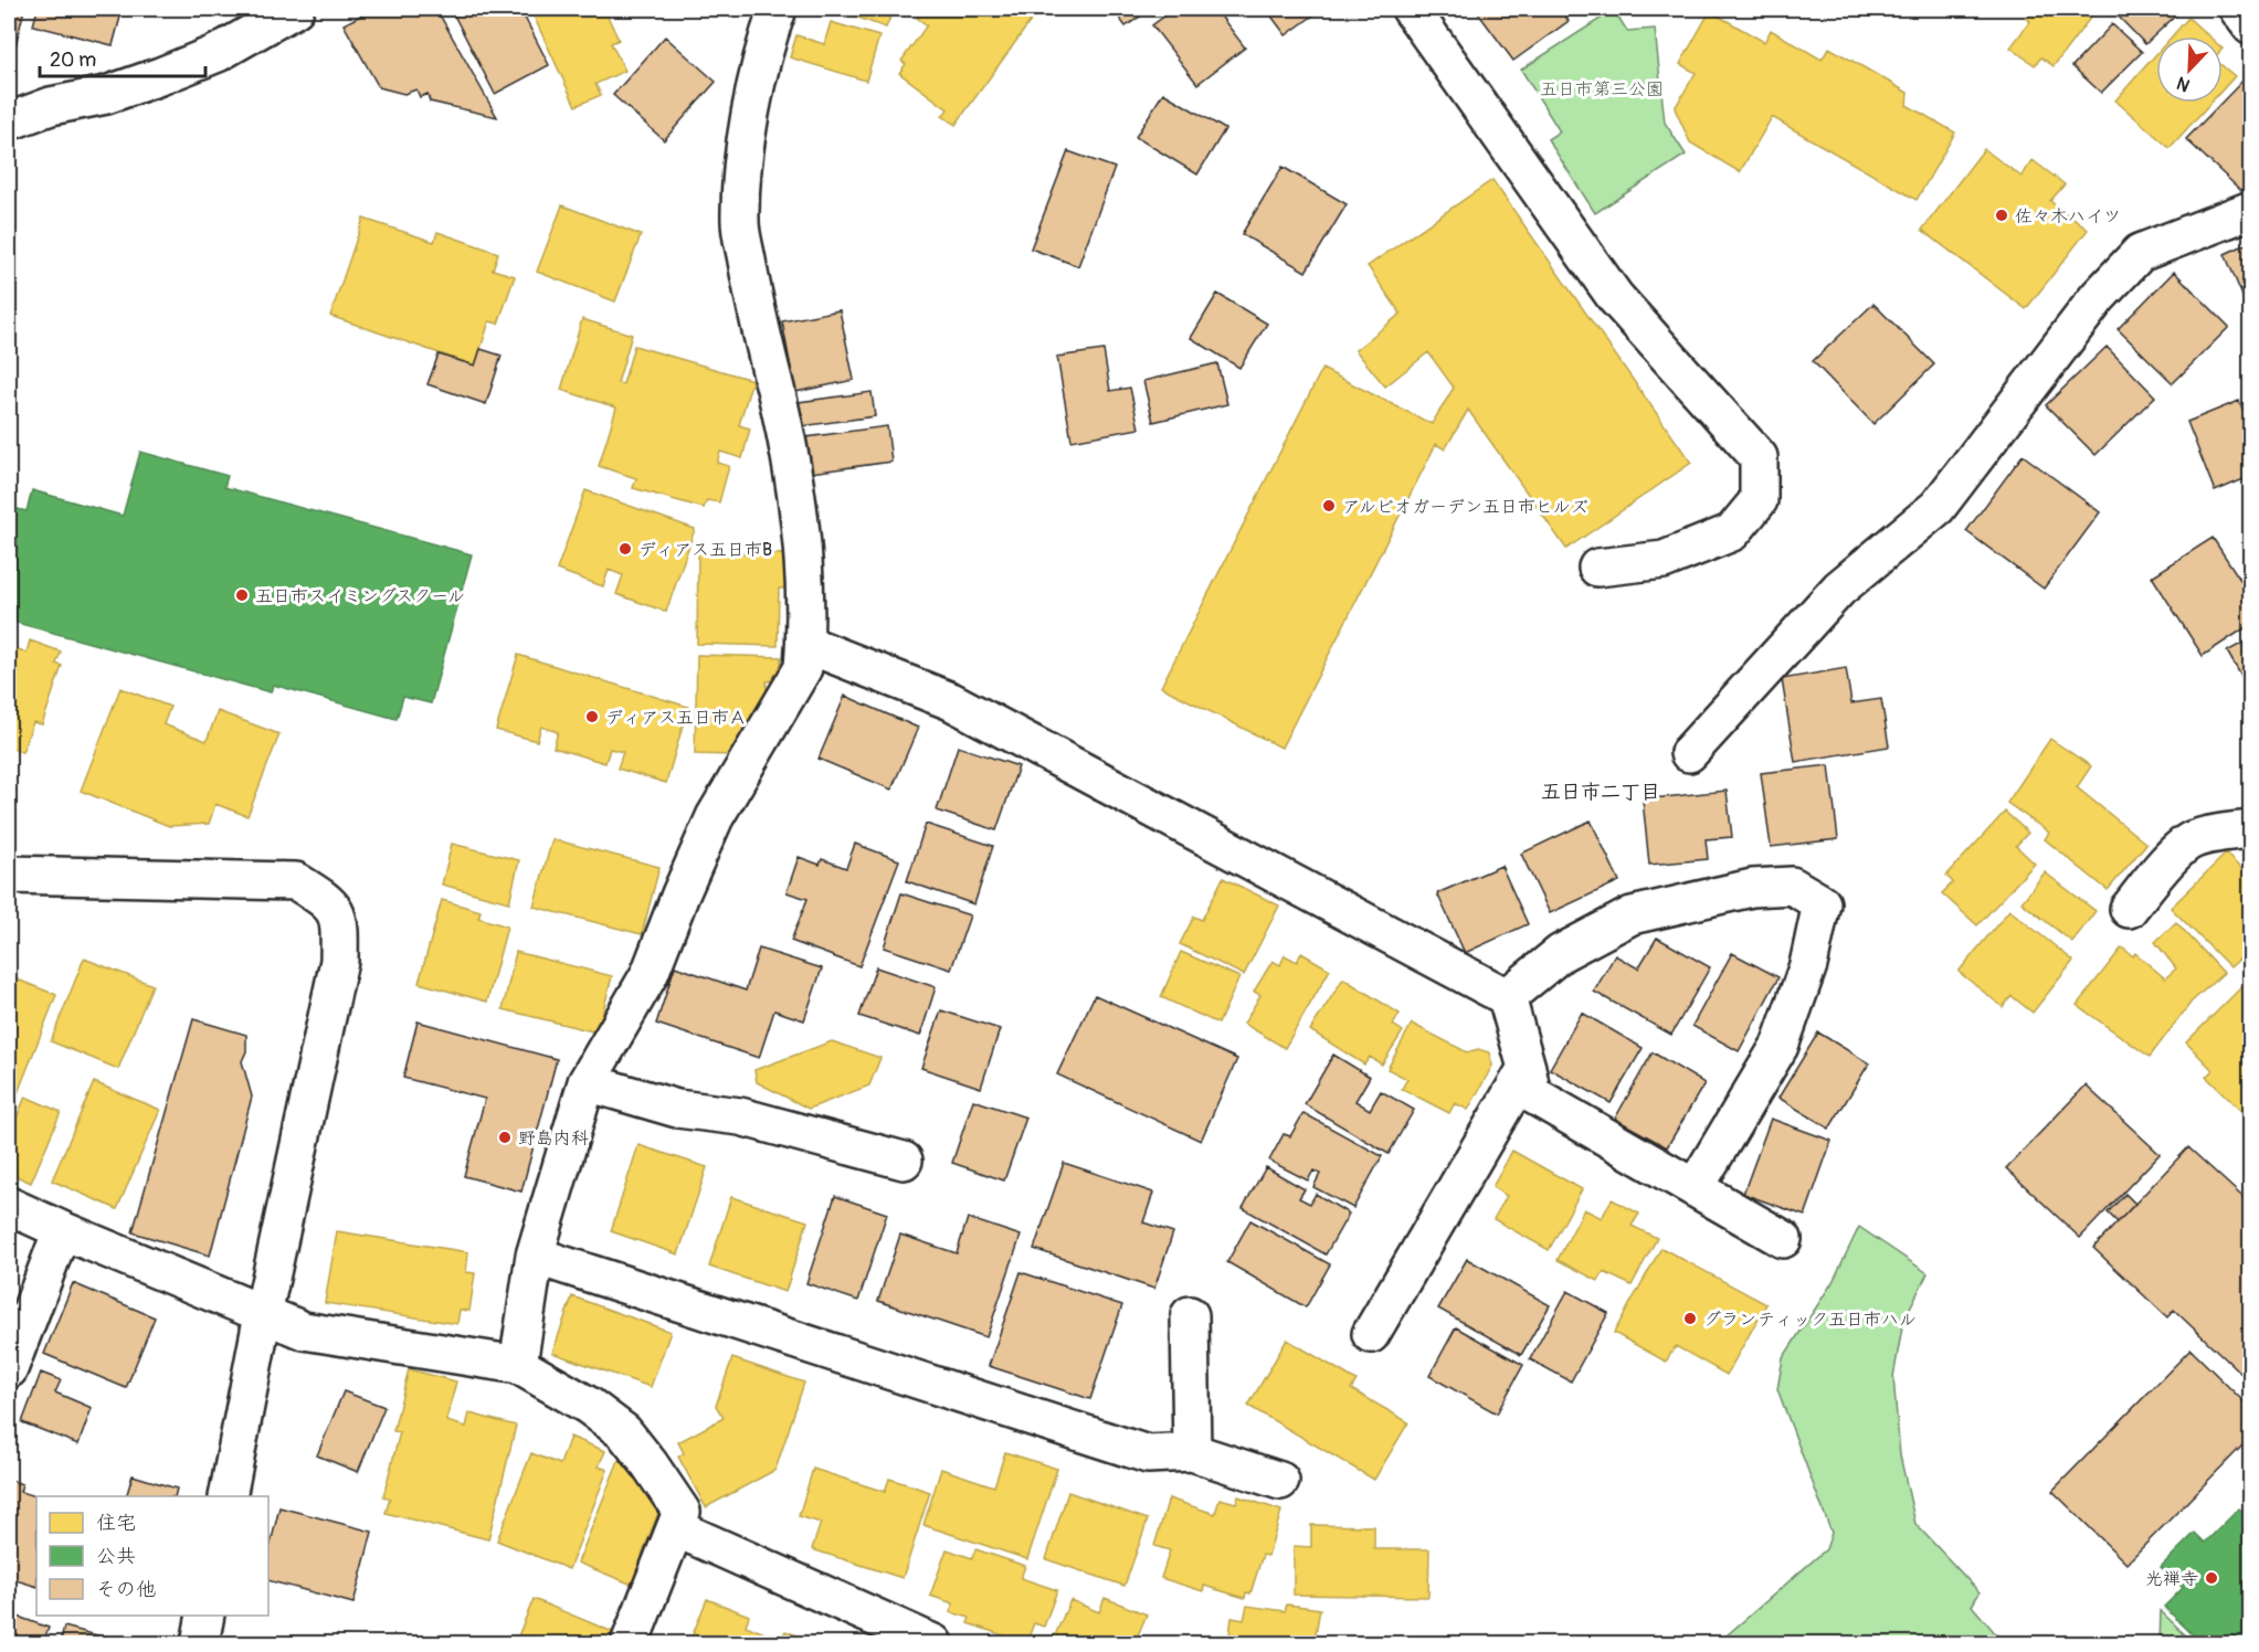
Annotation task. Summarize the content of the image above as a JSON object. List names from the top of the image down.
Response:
{
  "districts": ["五日市二丁目"],
  "parks": ["五日市第三公園"],
  "places": [
    "佐々木ハイツ",
    "アルビオガーデン五日市ヒルズ",
    "ディアス五日市B",
    "五日市スイミングスクール",
    "ディアス五日市Ａ",
    "野島内科",
    "グランティック五日市ハル",
    "光禅寺"
  ],
  "legend": ["住宅", "公共", "その他"],
  "scale_bar": "20 m",
  "north": "bottom left"
}
